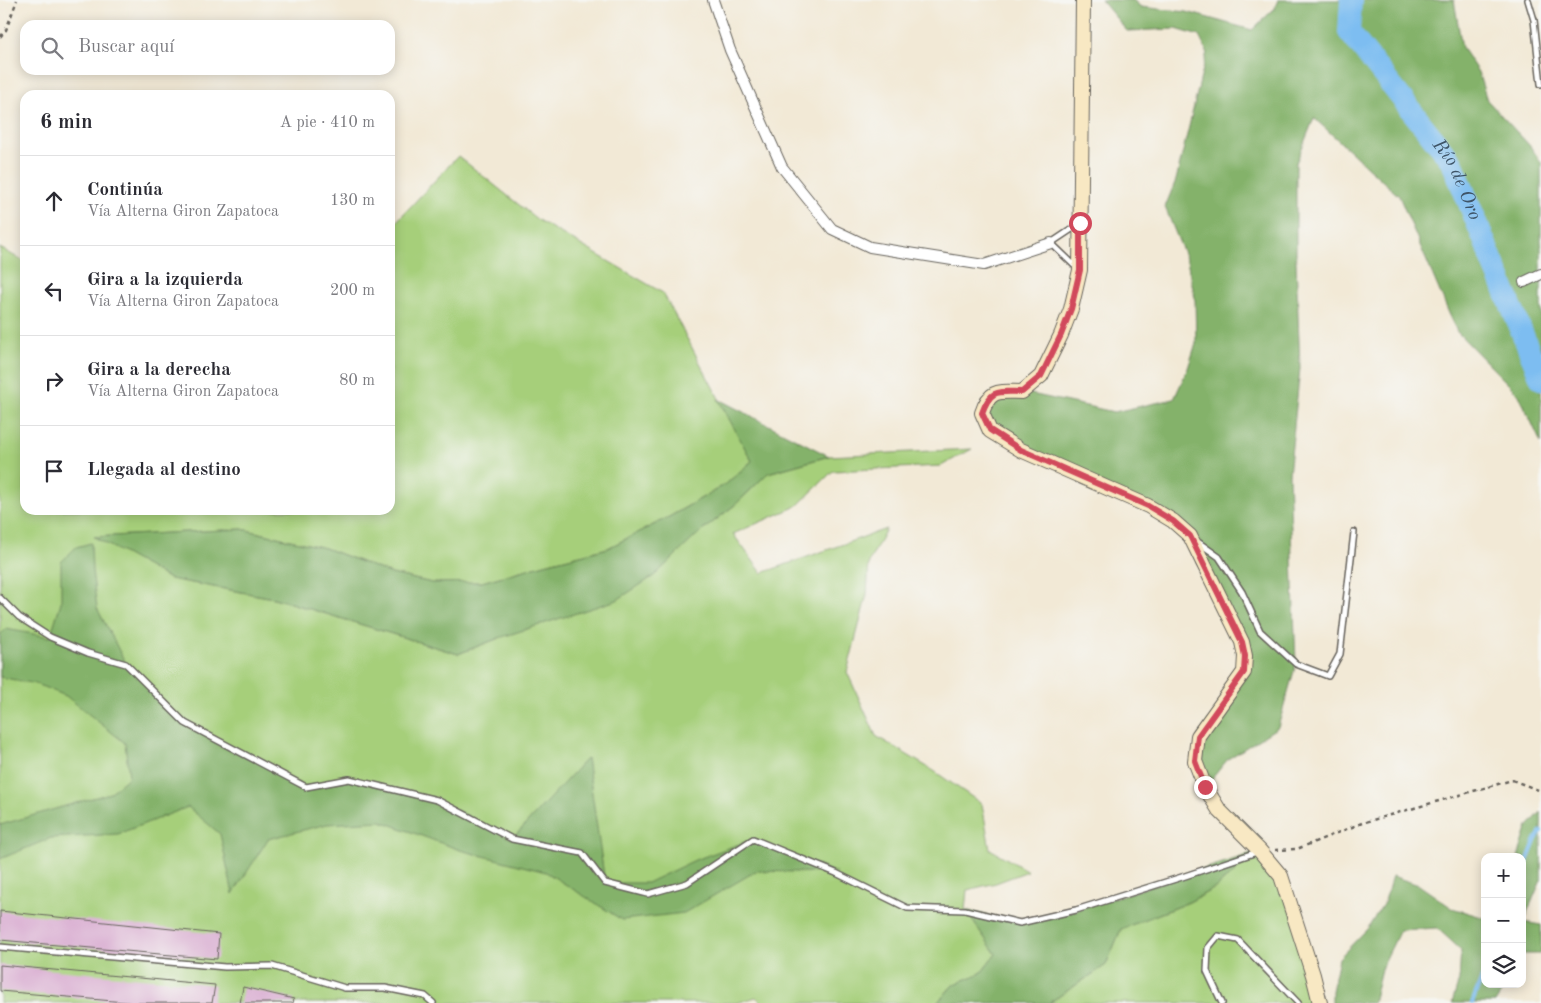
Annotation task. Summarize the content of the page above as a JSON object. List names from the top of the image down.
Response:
{
  "water": ["Río de Oro"],
  "page": {
    "search": "Buscar aquí",
    "heading": ["6 min", "A pie · 410 m"],
    "list": [
      ["Continúa", "Vía Alterna Giron Zapatoca", "130 m"],
      ["Gira a la izquierda", "Vía Alterna Giron Zapatoca", "200 m"],
      ["Gira a la derecha", "Vía Alterna Giron Zapatoca", "80 m"],
      "Llegada al destino"
    ],
    "map_buttons": ["+", "−"]
  }
}
